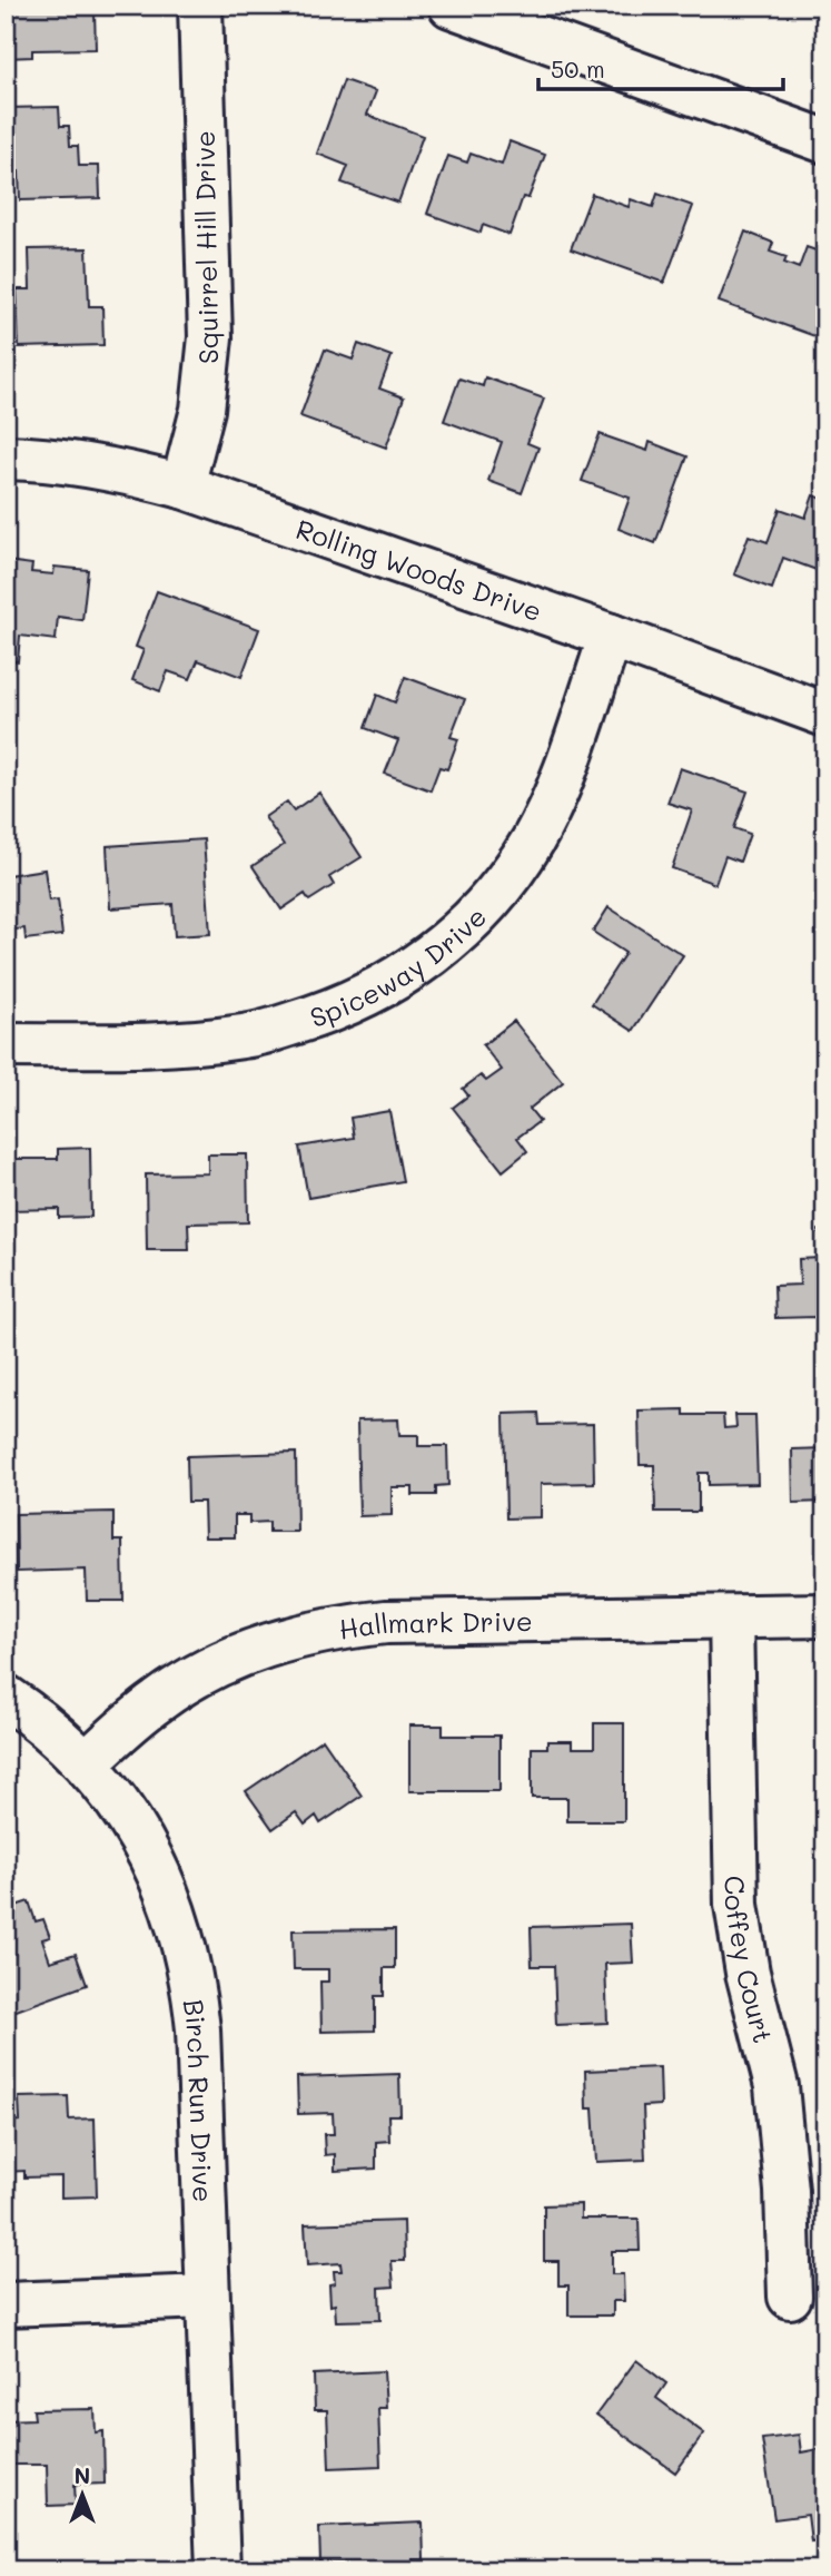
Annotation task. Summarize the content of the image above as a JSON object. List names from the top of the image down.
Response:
{
  "streets": {
    "street": [
      "Squirrel Hill Drive",
      "Rolling Woods Drive",
      "Spiceway Drive",
      "Hallmark Drive",
      "Coffey Court",
      "Birch Run Drive"
    ]
  },
  "crossings": [
    ["Squirrel Hill Drive", "Rolling Woods Drive"],
    ["Rolling Woods Drive", "Spiceway Drive"],
    ["Hallmark Drive", "Coffey Court"],
    ["Hallmark Drive", "Birch Run Drive"]
  ],
  "scale_bar": "50 m",
  "north": "top"
}
